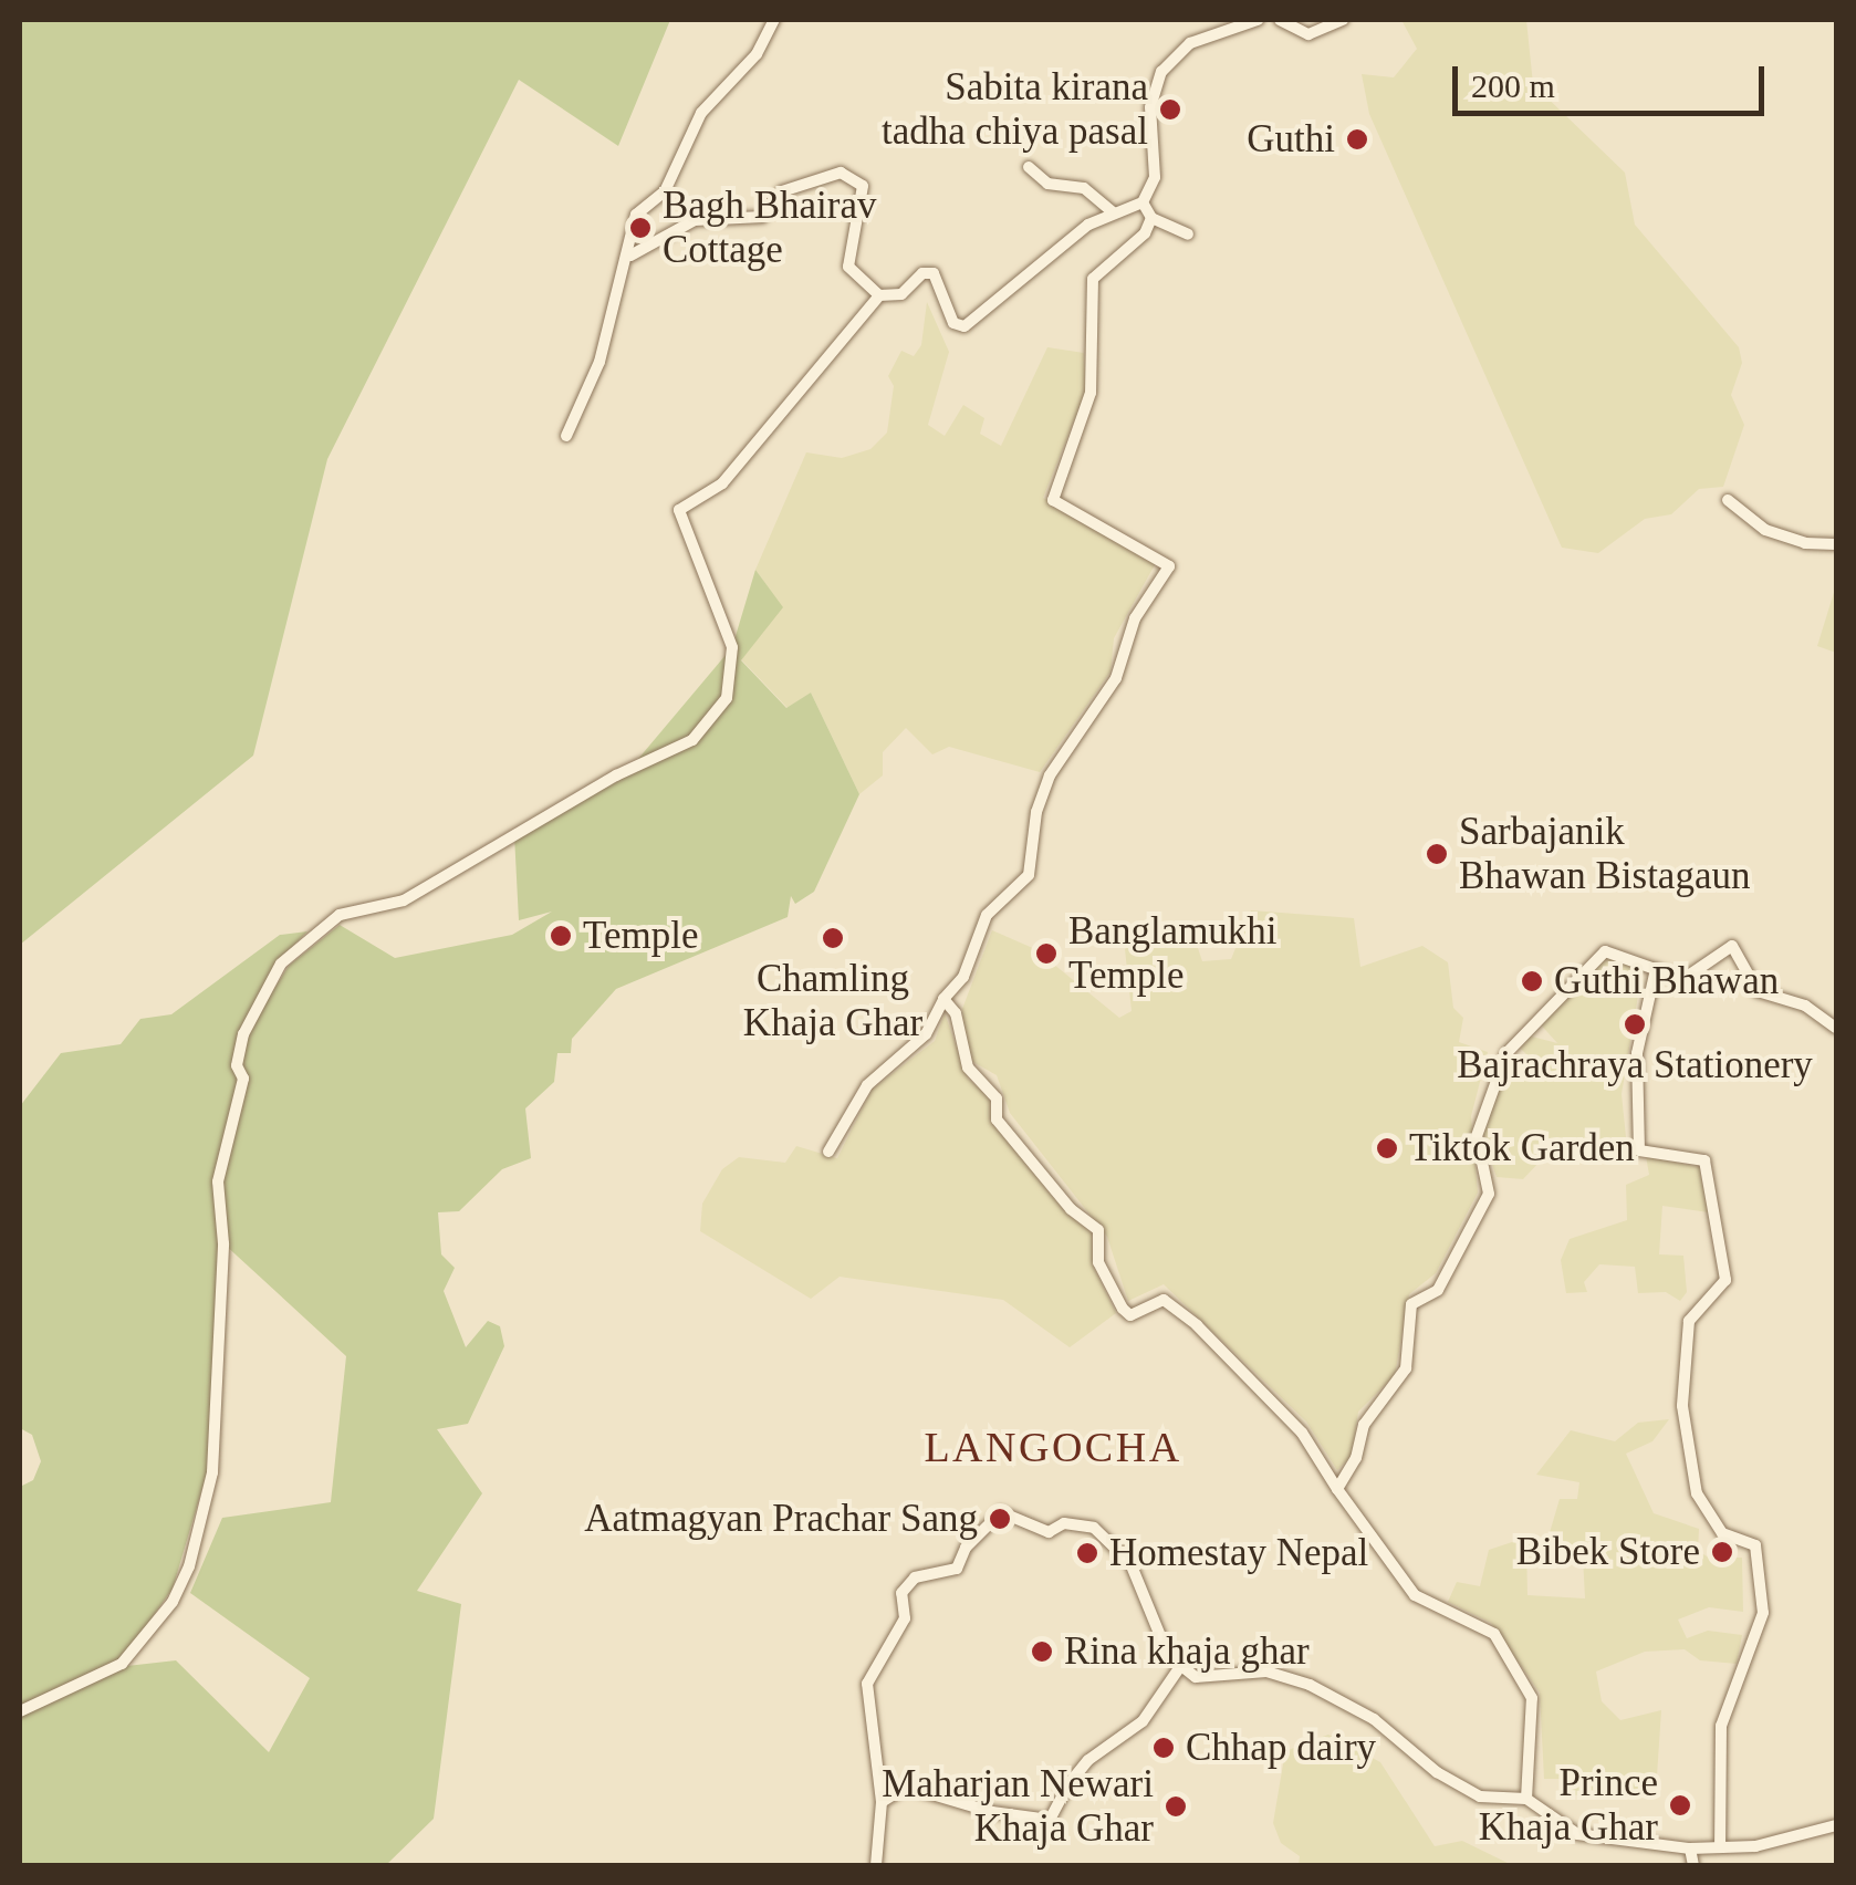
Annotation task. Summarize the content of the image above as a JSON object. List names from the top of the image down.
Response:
{
  "districts": ["LANGOCHA"],
  "places": [
    "Sabita kirana tadha chiya pasal",
    "Guthi",
    "Bagh Bhairav Cottage",
    "Sarbajanik Bhawan Bistagaun",
    "Temple",
    "Chamling Khaja Ghar",
    "Banglamukhi Temple",
    "Guthi Bhawan",
    "Bajrachraya Stationery",
    "Tiktok Garden",
    "Aatmagyan Prachar Sang",
    "Bibek Store",
    "Homestay Nepal",
    "Rina khaja ghar",
    "Chhap dairy",
    "Prince Khaja Ghar",
    "Maharjan Newari Khaja Ghar"
  ],
  "scale_bar": "200 m"
}
